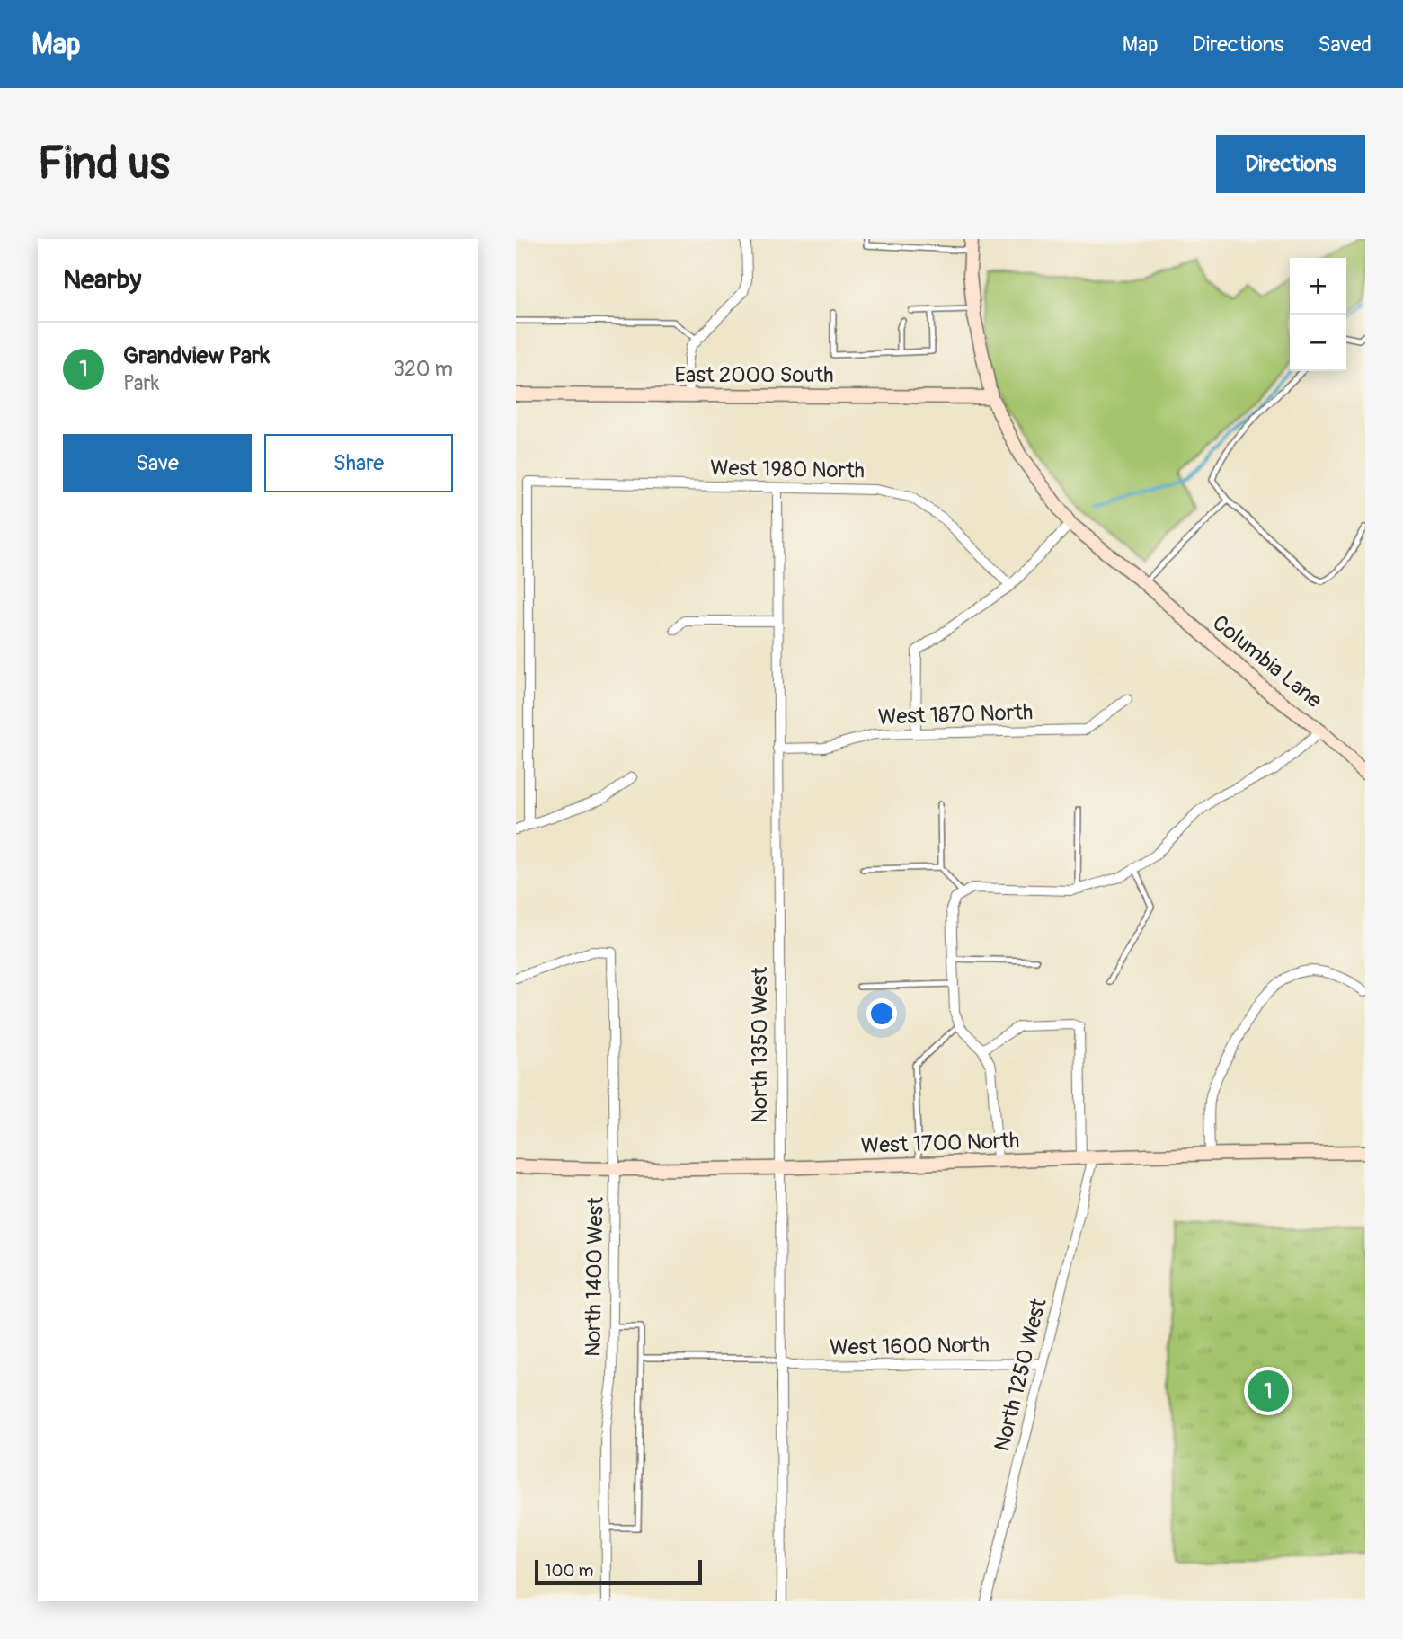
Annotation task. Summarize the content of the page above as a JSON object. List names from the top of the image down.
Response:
{
  "streets": {
    "street": [
      "East 2000 South",
      "West 1980 North",
      "Columbia Lane",
      "West 1870 North",
      "North 1350 West",
      "West 1700 North",
      "North 1400 West",
      "West 1600 North",
      "North 1250 West"
    ]
  },
  "crossings": [
    ["East 2000 South", "Columbia Lane"],
    ["West 1980 North", "North 1350 West"],
    ["West 1870 North", "North 1350 West"],
    ["North 1350 West", "West 1700 North"],
    ["North 1350 West", "West 1600 North"],
    ["West 1700 North", "North 1400 West"],
    ["West 1700 North", "North 1250 West"],
    ["West 1600 North", "North 1250 West"]
  ],
  "scale_bar": "100 m",
  "page": {
    "header": "Map",
    "nav": ["Map", "Directions", "Saved"],
    "buttons": [
      "Directions",
      ["Save", "Share"]
    ],
    "title": "Find us",
    "heading": "Nearby",
    "map_buttons": ["+", "−"],
    "list": [
      {
        "mark": "1",
        "name": "Grandview Park",
        "note": "Park",
        "value": "320 m"
      }
    ],
    "pins": "1",
    "scale": "100 m"
  }
}
